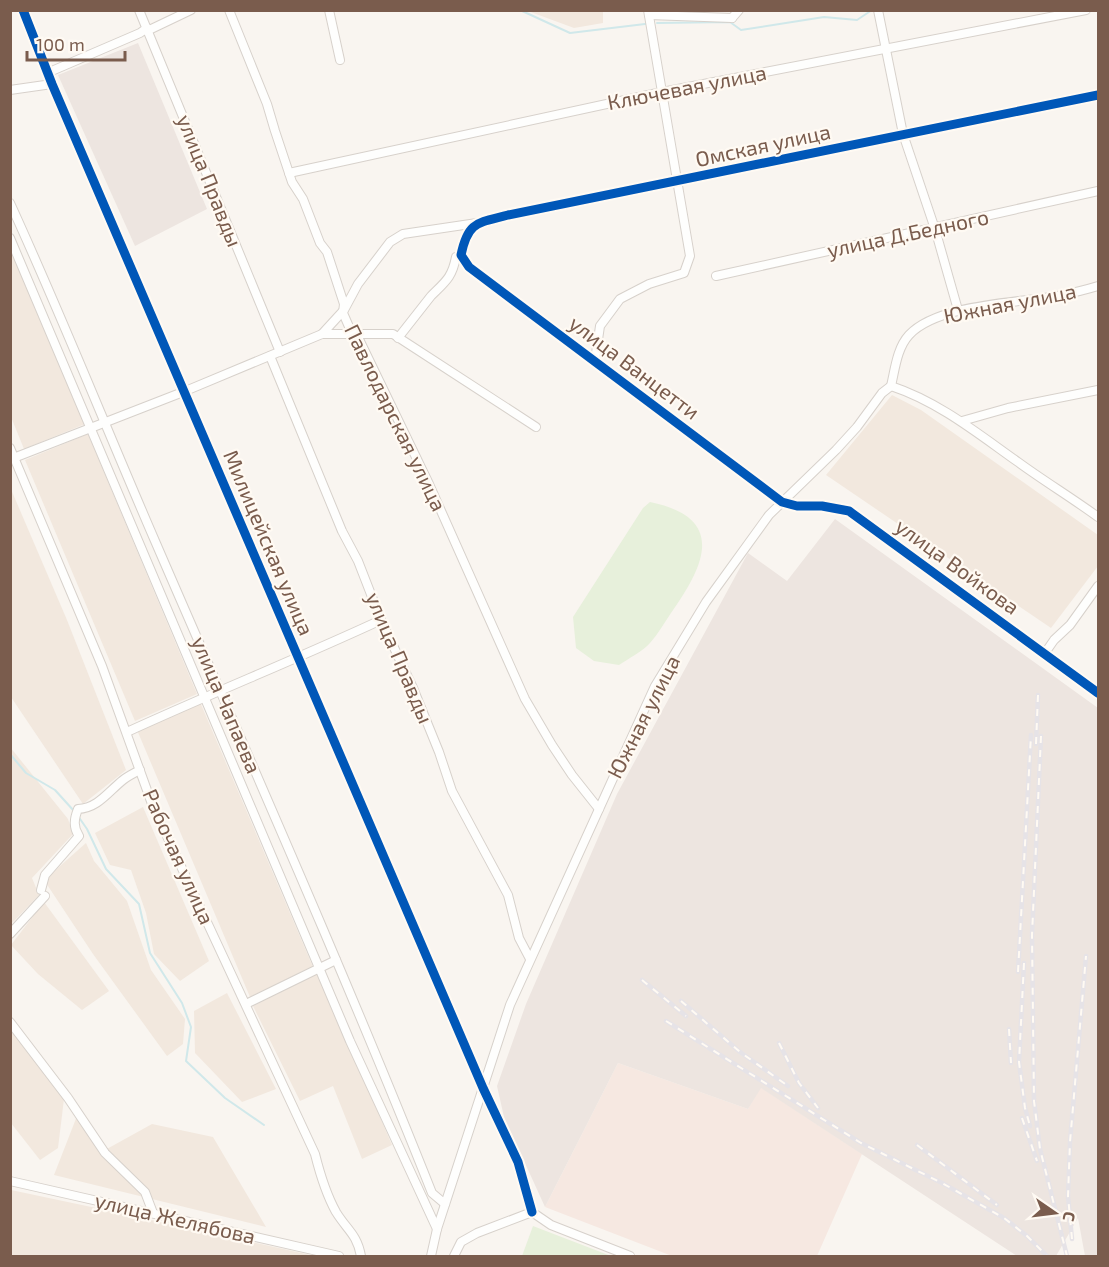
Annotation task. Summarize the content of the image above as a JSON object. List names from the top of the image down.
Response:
{
  "streets": {
    "street": [
      "Ключевая улица",
      "Омская улица",
      "улица Правды",
      "улица Д.Бедного",
      "Южная улица",
      "улица Ванцетти",
      "Павлодарская улица",
      "Милицейская улица",
      "улица Войкова",
      "улица Чапаева",
      "Рабочая улица",
      "улица Желябова"
    ]
  },
  "crossings": [
    ["Ключевая улица", "Павлодарская улица"],
    ["Омская улица", "улица Ванцетти"],
    ["Омская улица", "Павлодарская улица"],
    ["улица Правды", "Южная улица"],
    ["Южная улица", "улица Ванцетти"],
    ["Южная улица", "Павлодарская улица"],
    ["Южная улица", "Милицейская улица"],
    ["Южная улица", "улица Войкова"],
    ["Южная улица", "улица Чапаева"],
    ["улица Ванцетти", "улица Войкова"]
  ],
  "scale_bar": "100 m",
  "north": "right"
}
